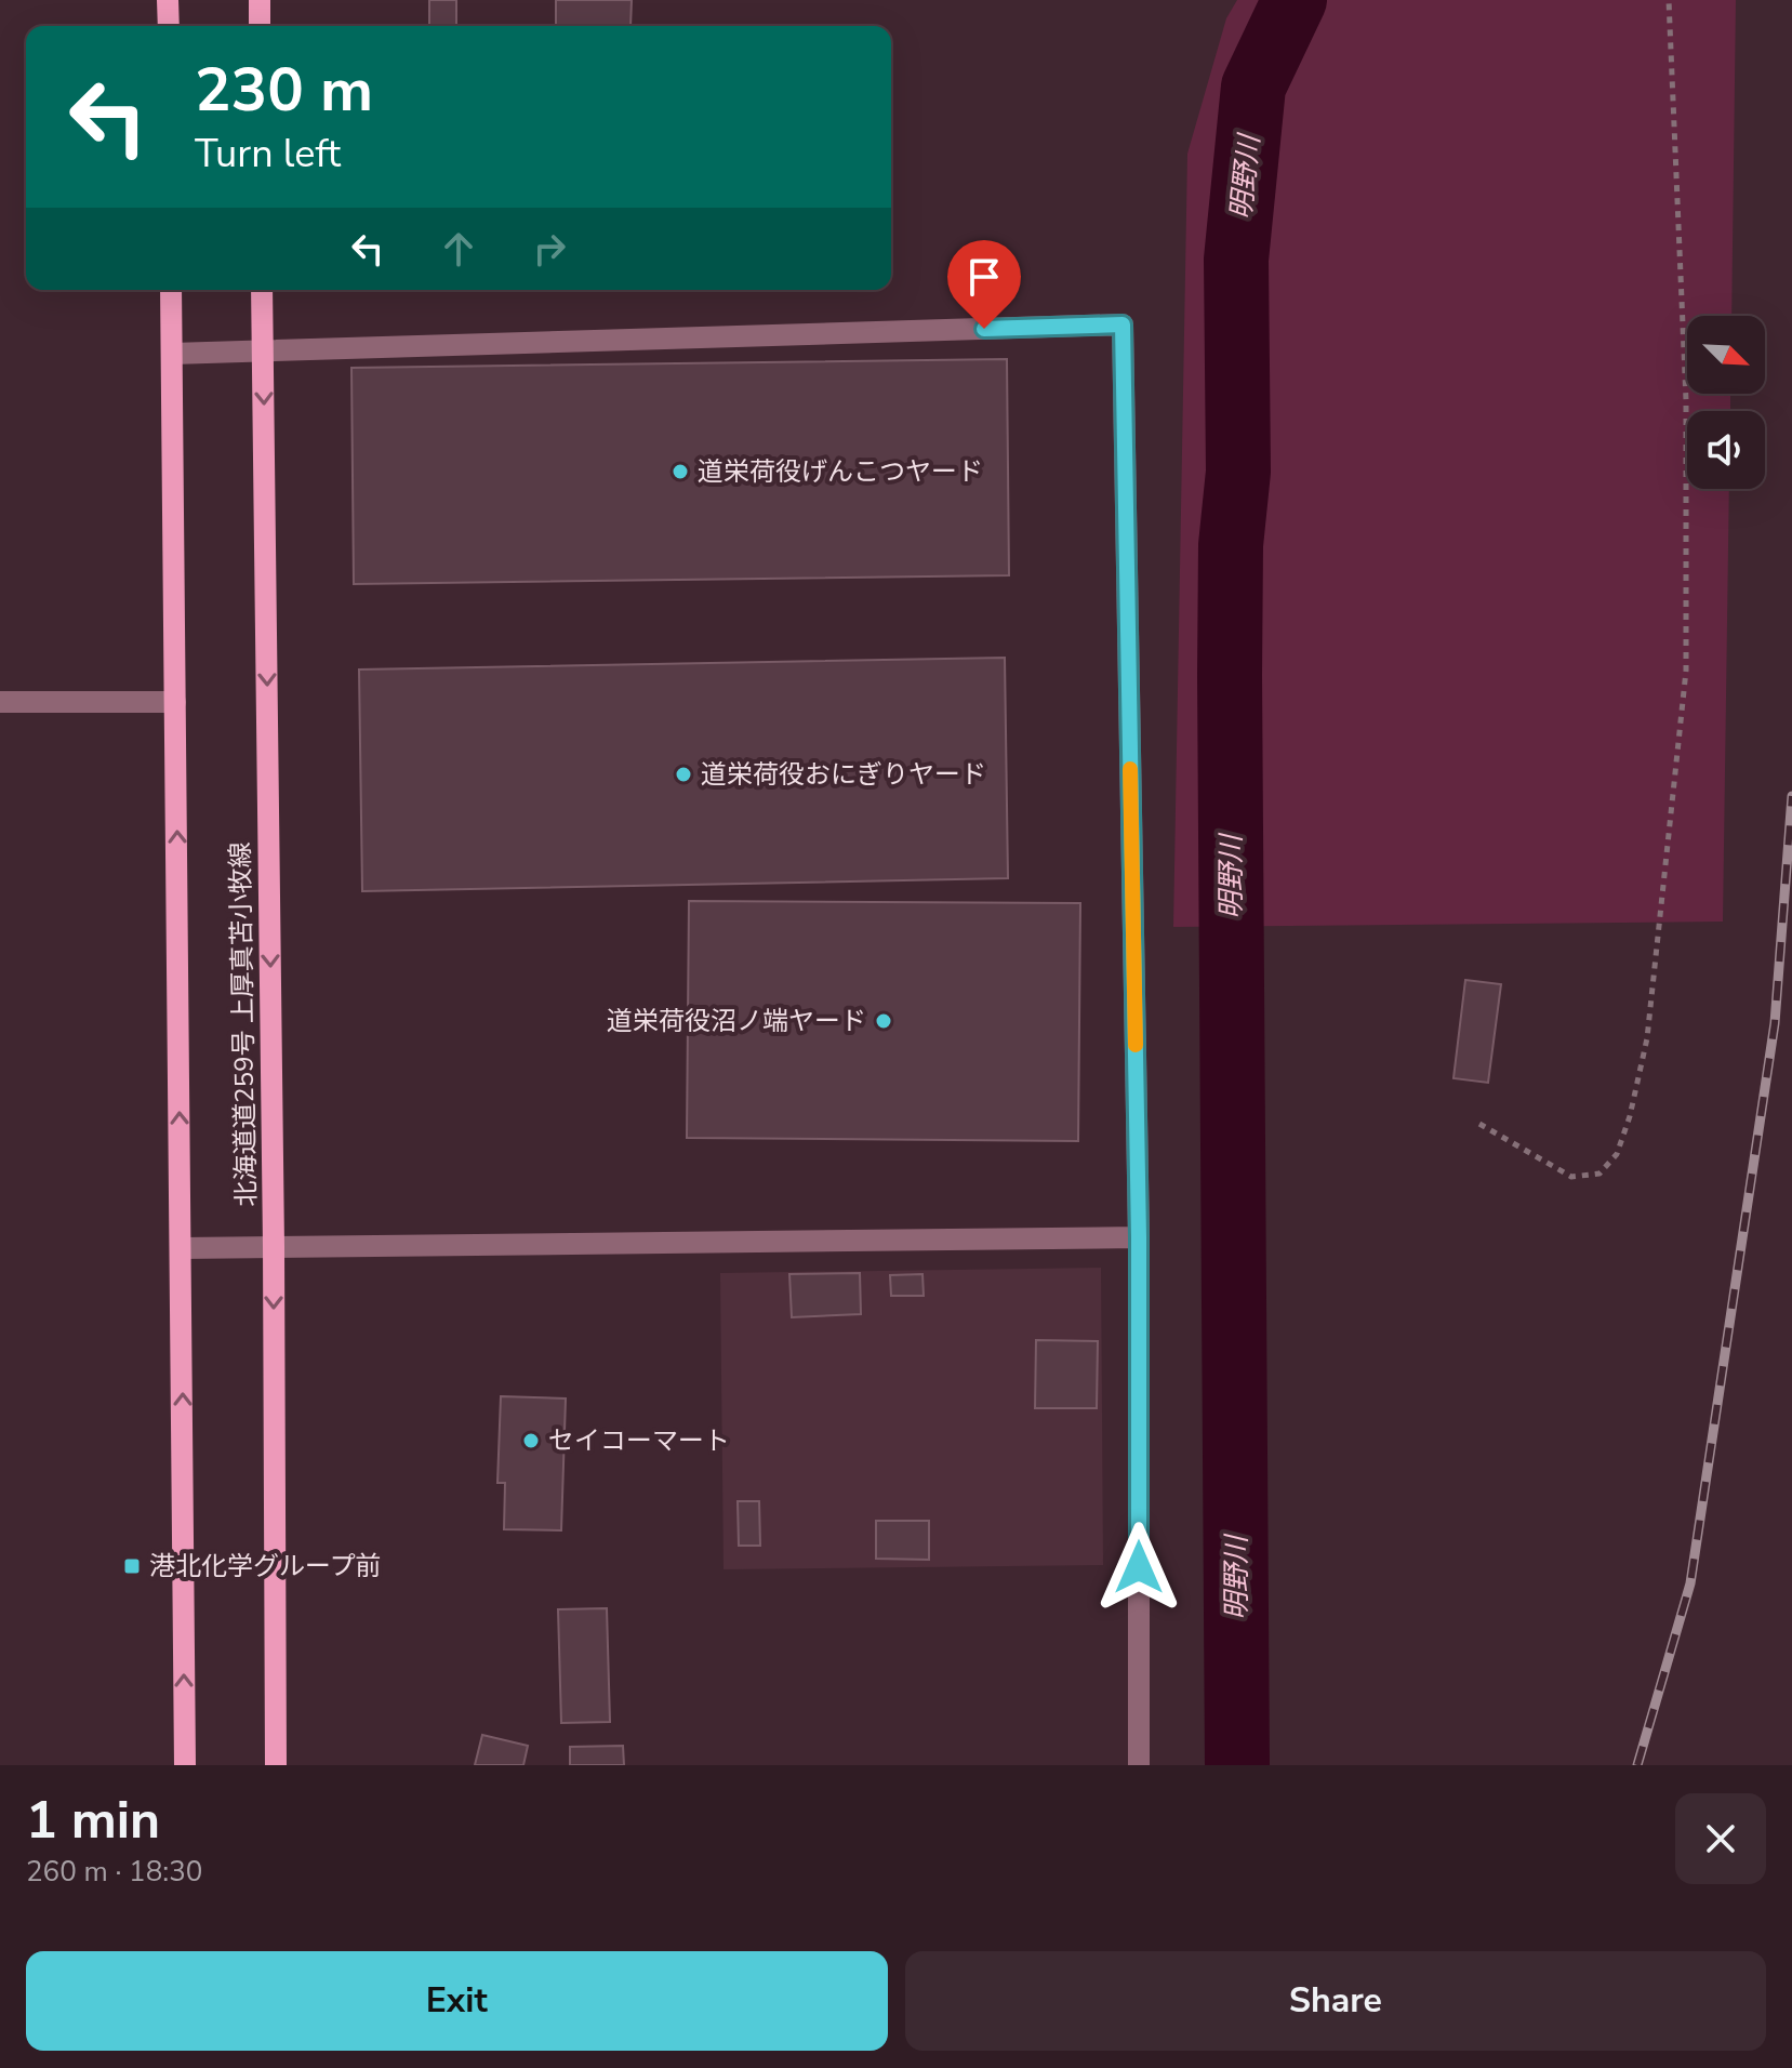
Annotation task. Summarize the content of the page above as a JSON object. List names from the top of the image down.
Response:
{
  "streets": {
    "main road": ["北海道道259号 上厚真苫小牧線"]
  },
  "water": ["明野川"],
  "places": {
    "other": [
      "道栄荷役げんこつヤード",
      "道栄荷役おにぎりヤード",
      "道栄荷役沼ノ端ヤード",
      "セイコーマート"
    ],
    "transit": ["港北化学グループ前"]
  },
  "north": "bottom right",
  "page": {
    "turn": ["230 m", "Turn left"],
    "heading": ["1 min", "260 m · 18:30"],
    "buttons": ["Exit", "Share"]
  }
}
